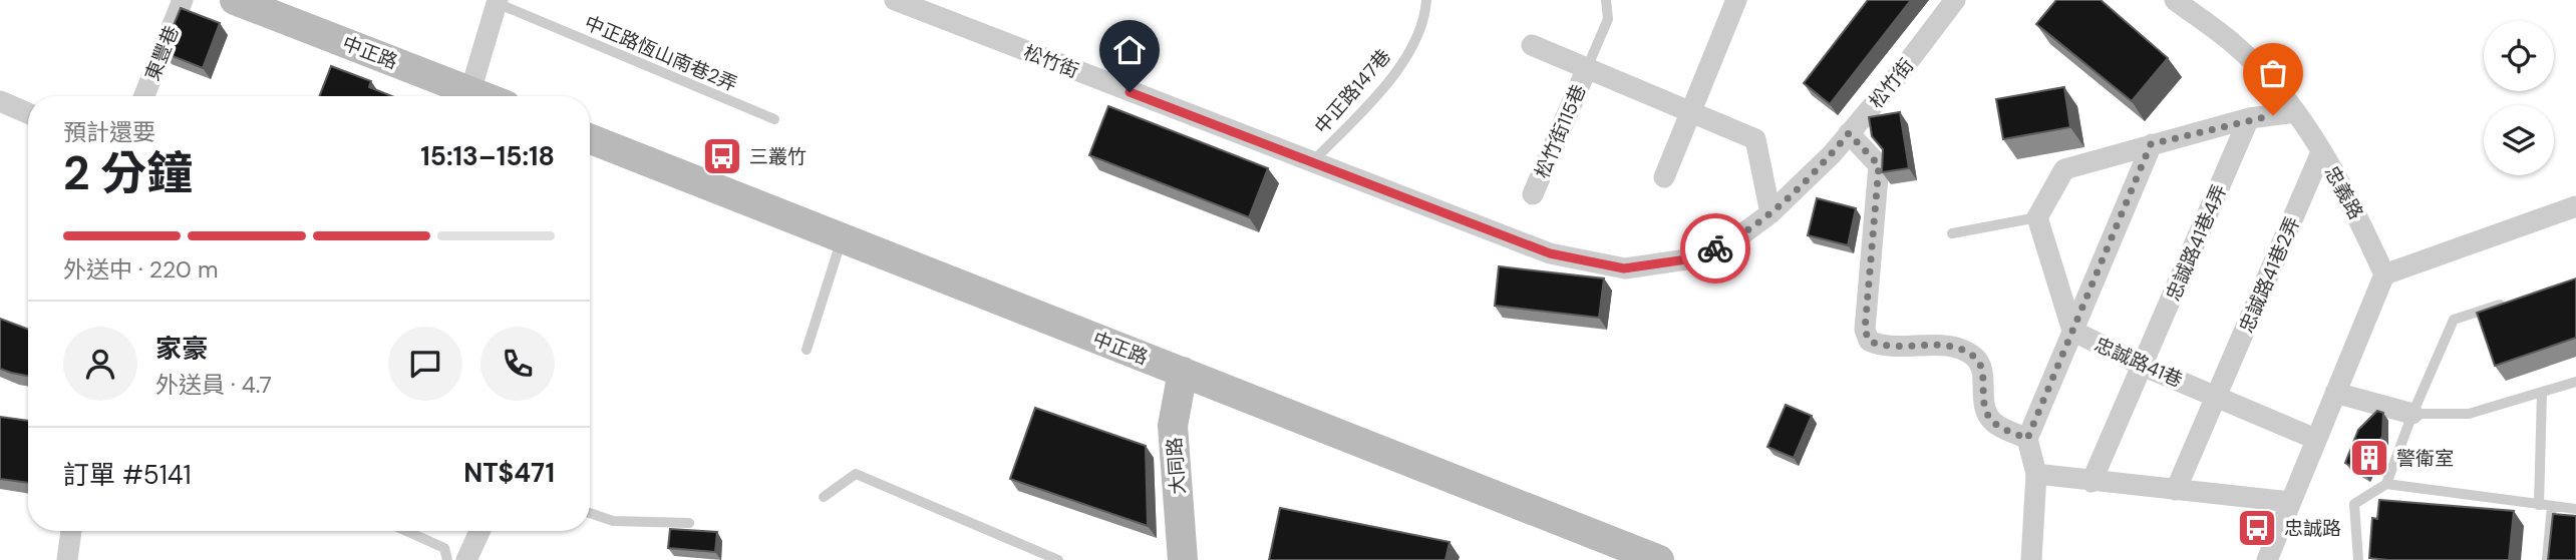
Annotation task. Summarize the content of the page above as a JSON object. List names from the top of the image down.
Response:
{
  "streets": {
    "main road": ["中正路", "大同路"],
    "street": [
      "東豐巷",
      "松竹街",
      "松竹街115巷",
      "忠義路",
      "忠誠路41巷4弄",
      "忠誠路41巷2弄",
      "忠誠路41巷"
    ],
    "lane": ["中正路恆山南巷2弄", "中正路147巷"]
  },
  "crossings": [
    ["中正路", "大同路"],
    ["松竹街", "中正路147巷"],
    ["松竹街", "松竹街115巷"],
    ["忠義路", "忠誠路41巷2弄"],
    ["忠誠路41巷4弄", "忠誠路41巷"],
    ["忠誠路41巷2弄", "忠誠路41巷"]
  ],
  "places": {
    "bus stop": ["三叢竹", "忠誠路"],
    "building": ["警衛室"]
  },
  "page": {
    "heading": ["2 分鐘", "預計還要", "15:13–15:18"],
    "panel": [
      "家豪",
      "外送員 · 4.7",
      "訂單 #5141",
      "NT$471"
    ],
    "bar": "外送中 · 220 m"
  }
}
